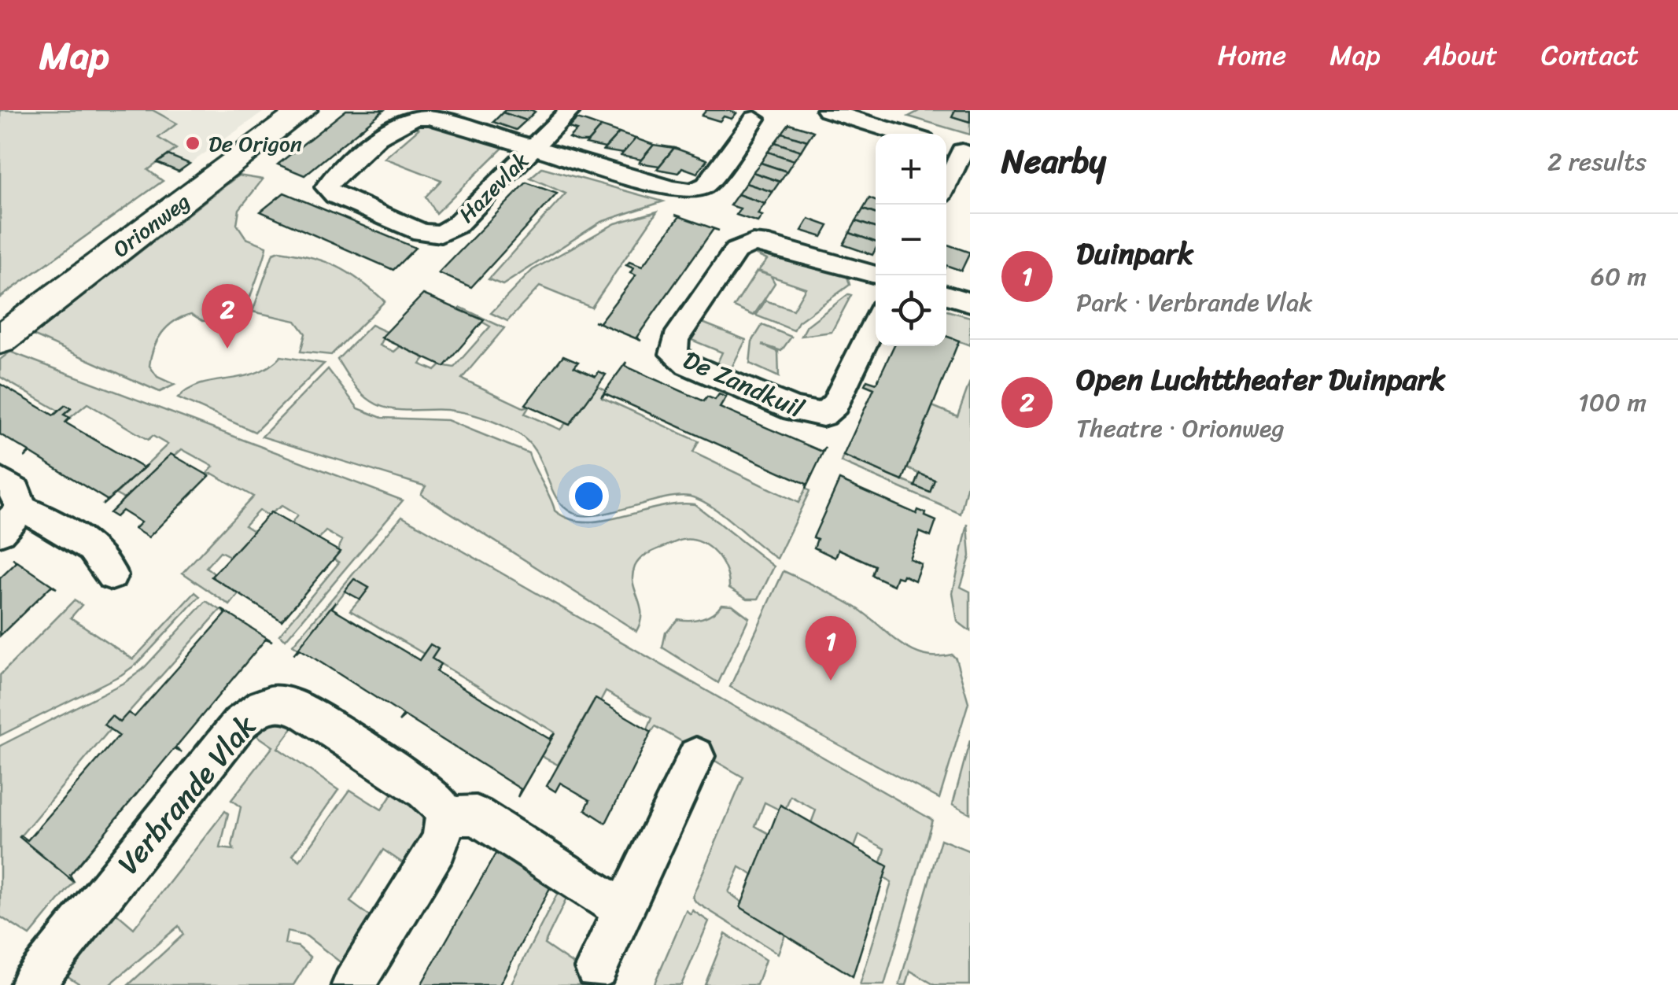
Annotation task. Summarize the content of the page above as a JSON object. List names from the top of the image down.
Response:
{
  "streets": {
    "street": [
      "Hazevlak",
      "Orionweg",
      "De Zandkuil",
      "Verbrande Vlak"
    ]
  },
  "places": ["De Origon"],
  "page": {
    "header": "Map",
    "nav": [
      "Home",
      "Map",
      "About",
      "Contact"
    ],
    "heading": ["Nearby", "2 results"],
    "map_buttons": ["+", "−"],
    "list": [
      {
        "mark": "1",
        "name": "Duinpark",
        "note": "Park · Verbrande Vlak",
        "value": "60 m"
      },
      {
        "mark": "2",
        "name": "Open Luchttheater Duinpark",
        "note": "Theatre · Orionweg",
        "value": "100 m"
      }
    ],
    "pins": ["2", "1"]
  }
}
